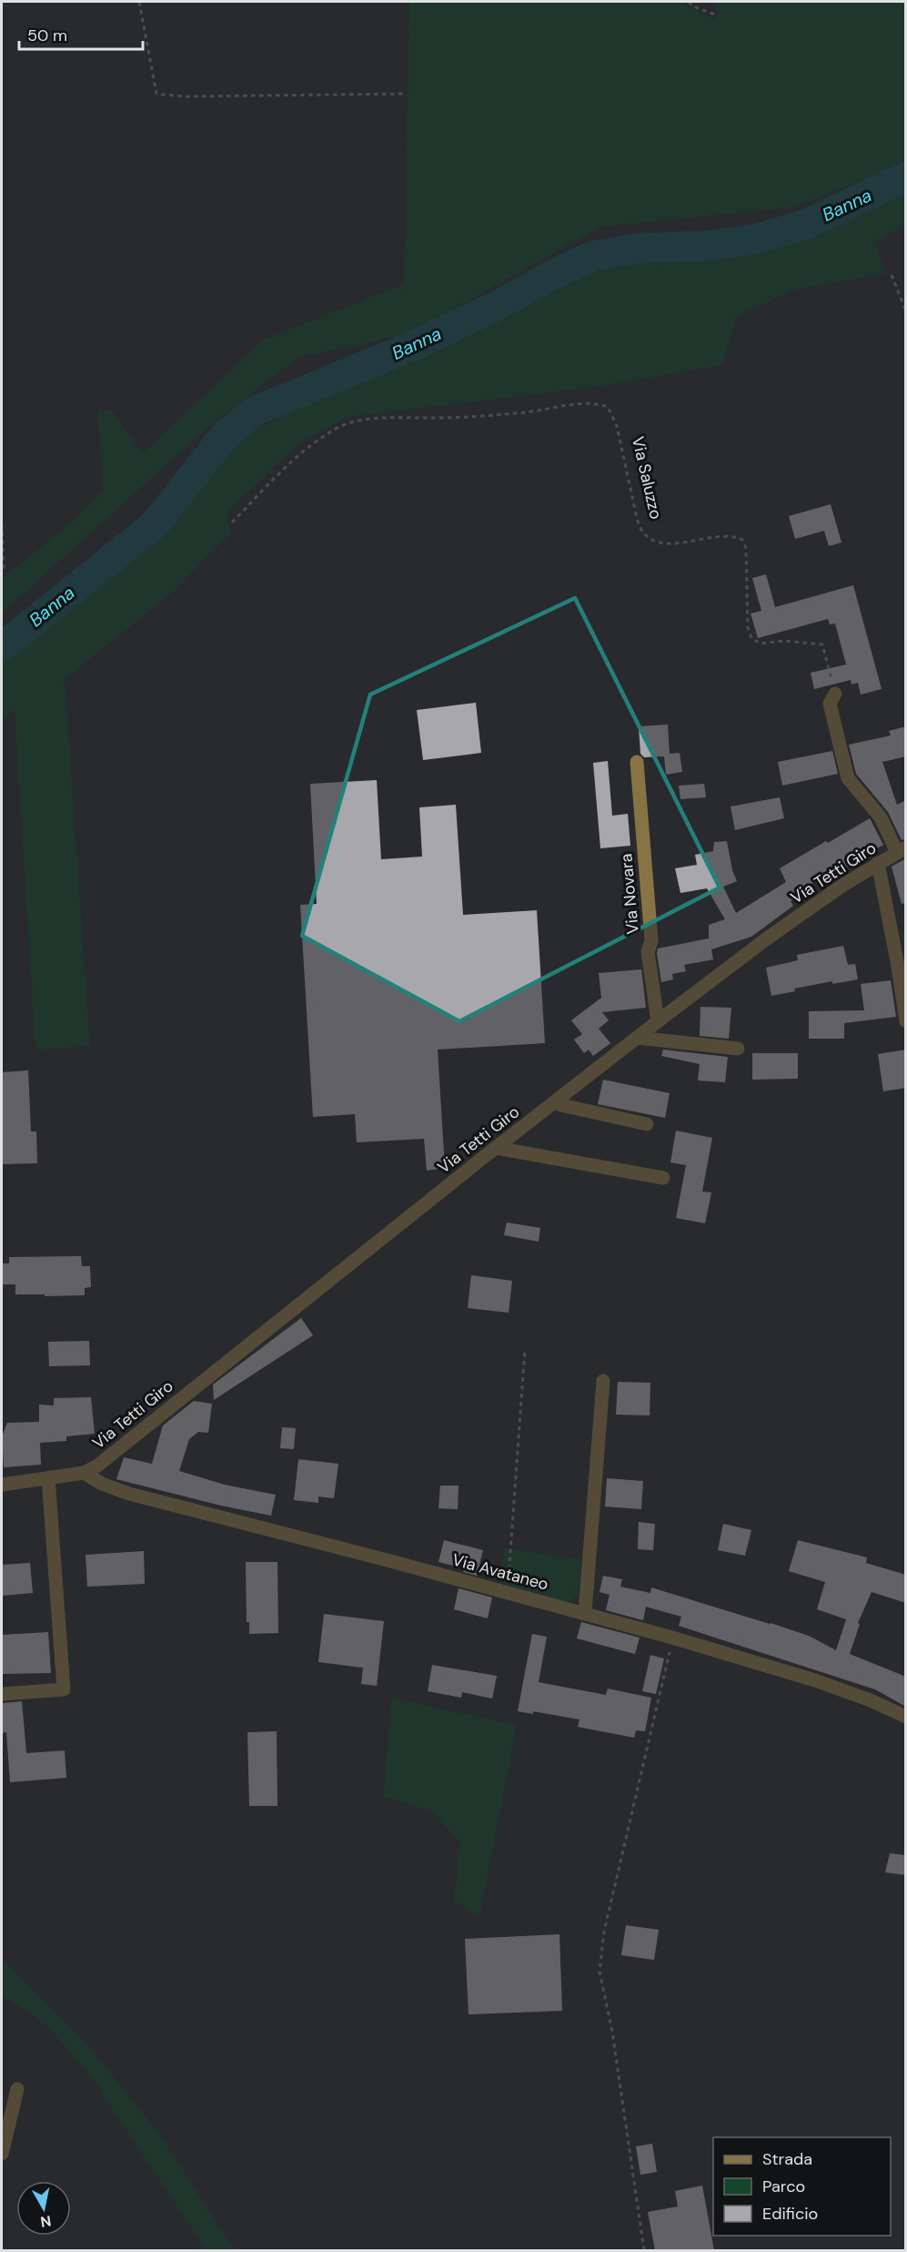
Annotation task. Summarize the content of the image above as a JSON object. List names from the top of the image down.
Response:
{
  "streets": {
    "street": ["Via Tetti Giro", "Via Novara", "Via Avataneo"],
    "path": ["Via Saluzzo"]
  },
  "crossings": [
    ["Via Tetti Giro", "Via Novara"],
    ["Via Tetti Giro", "Via Avataneo"]
  ],
  "water": ["Banna"],
  "legend": ["Strada", "Parco", "Edificio"],
  "scale_bar": "50 m",
  "north": "bottom"
}
